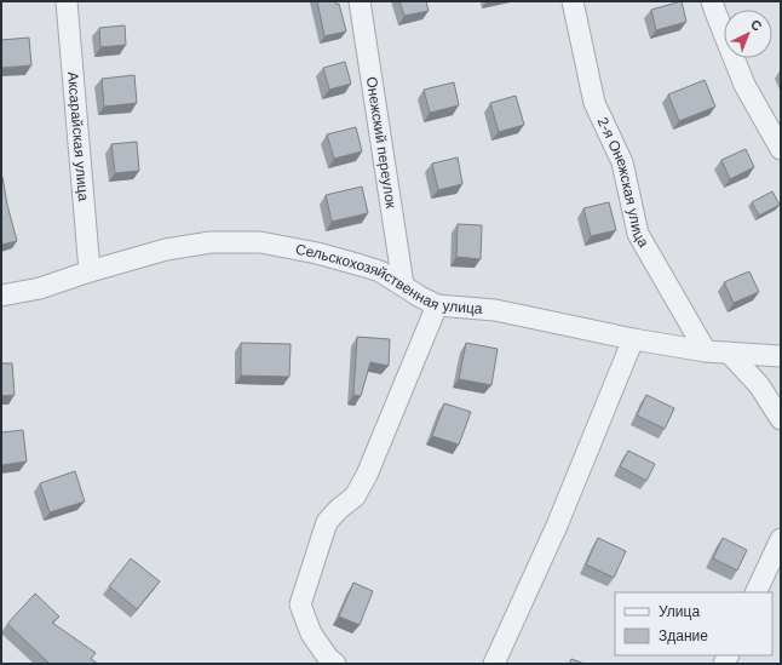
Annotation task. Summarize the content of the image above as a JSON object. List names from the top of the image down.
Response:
{
  "streets": {
    "street": [
      "Аксарайская улица",
      "Онежский переулок",
      "2-я Онежская улица",
      "Сельскохозяйственная улица"
    ]
  },
  "crossings": [
    ["Аксарайская улица", "Сельскохозяйственная улица"],
    ["Онежский переулок", "Сельскохозяйственная улица"],
    ["2-я Онежская улица", "Сельскохозяйственная улица"]
  ],
  "legend": ["Улица", "Здание"],
  "north": "top right"
}
